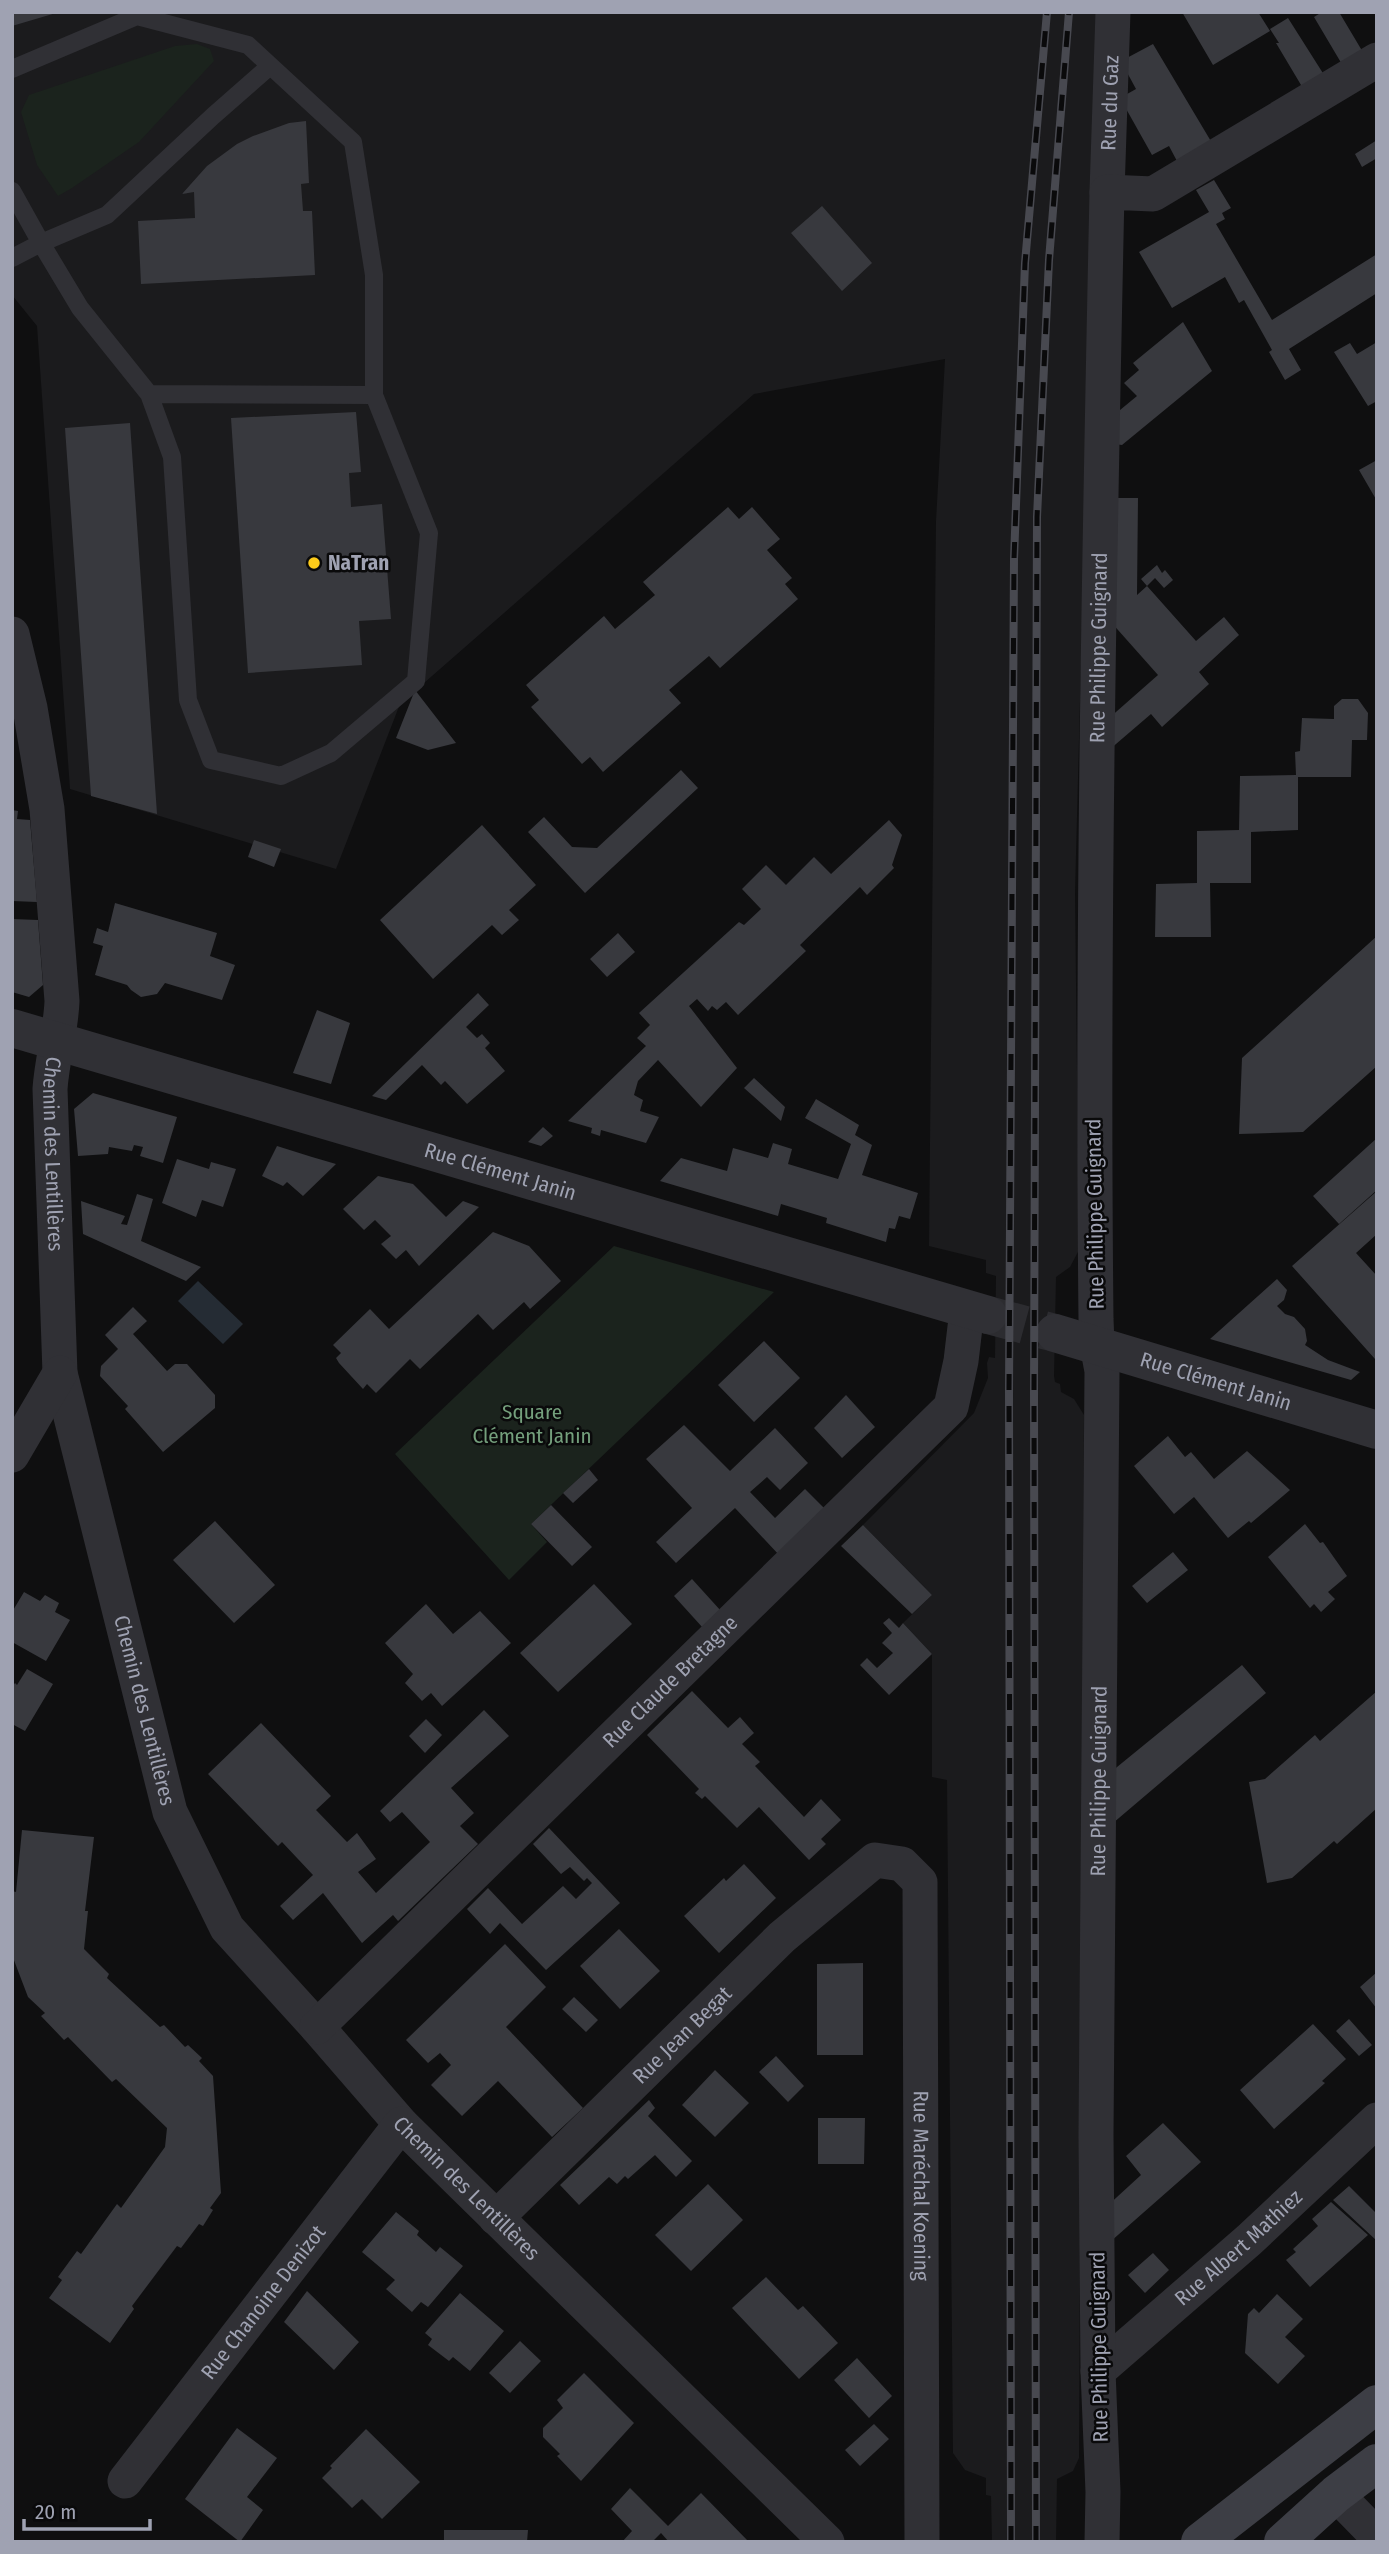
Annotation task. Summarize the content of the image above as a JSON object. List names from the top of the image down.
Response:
{
  "streets": {
    "street": [
      "Rue du Gaz",
      "Rue Philippe Guignard",
      "Chemin des Lentillères",
      "Rue Clément Janin",
      "Rue Claude Bretagne",
      "Rue Jean Begat",
      "Rue Maréchal Koening",
      "Rue Albert Mathiez",
      "Rue Chanoine Denizot"
    ]
  },
  "crossings": [
    ["Rue du Gaz", "Rue Philippe Guignard"],
    ["Rue Philippe Guignard", "Rue Clément Janin"],
    ["Rue Philippe Guignard", "Rue Albert Mathiez"],
    ["Chemin des Lentillères", "Rue Clément Janin"],
    ["Chemin des Lentillères", "Rue Claude Bretagne"],
    ["Chemin des Lentillères", "Rue Jean Begat"],
    ["Chemin des Lentillères", "Rue Chanoine Denizot"],
    ["Rue Clément Janin", "Rue Claude Bretagne"],
    ["Rue Jean Begat", "Rue Maréchal Koening"]
  ],
  "parks": ["Square Clément Janin"],
  "places": ["NaTran"],
  "scale_bar": "20 m"
}
